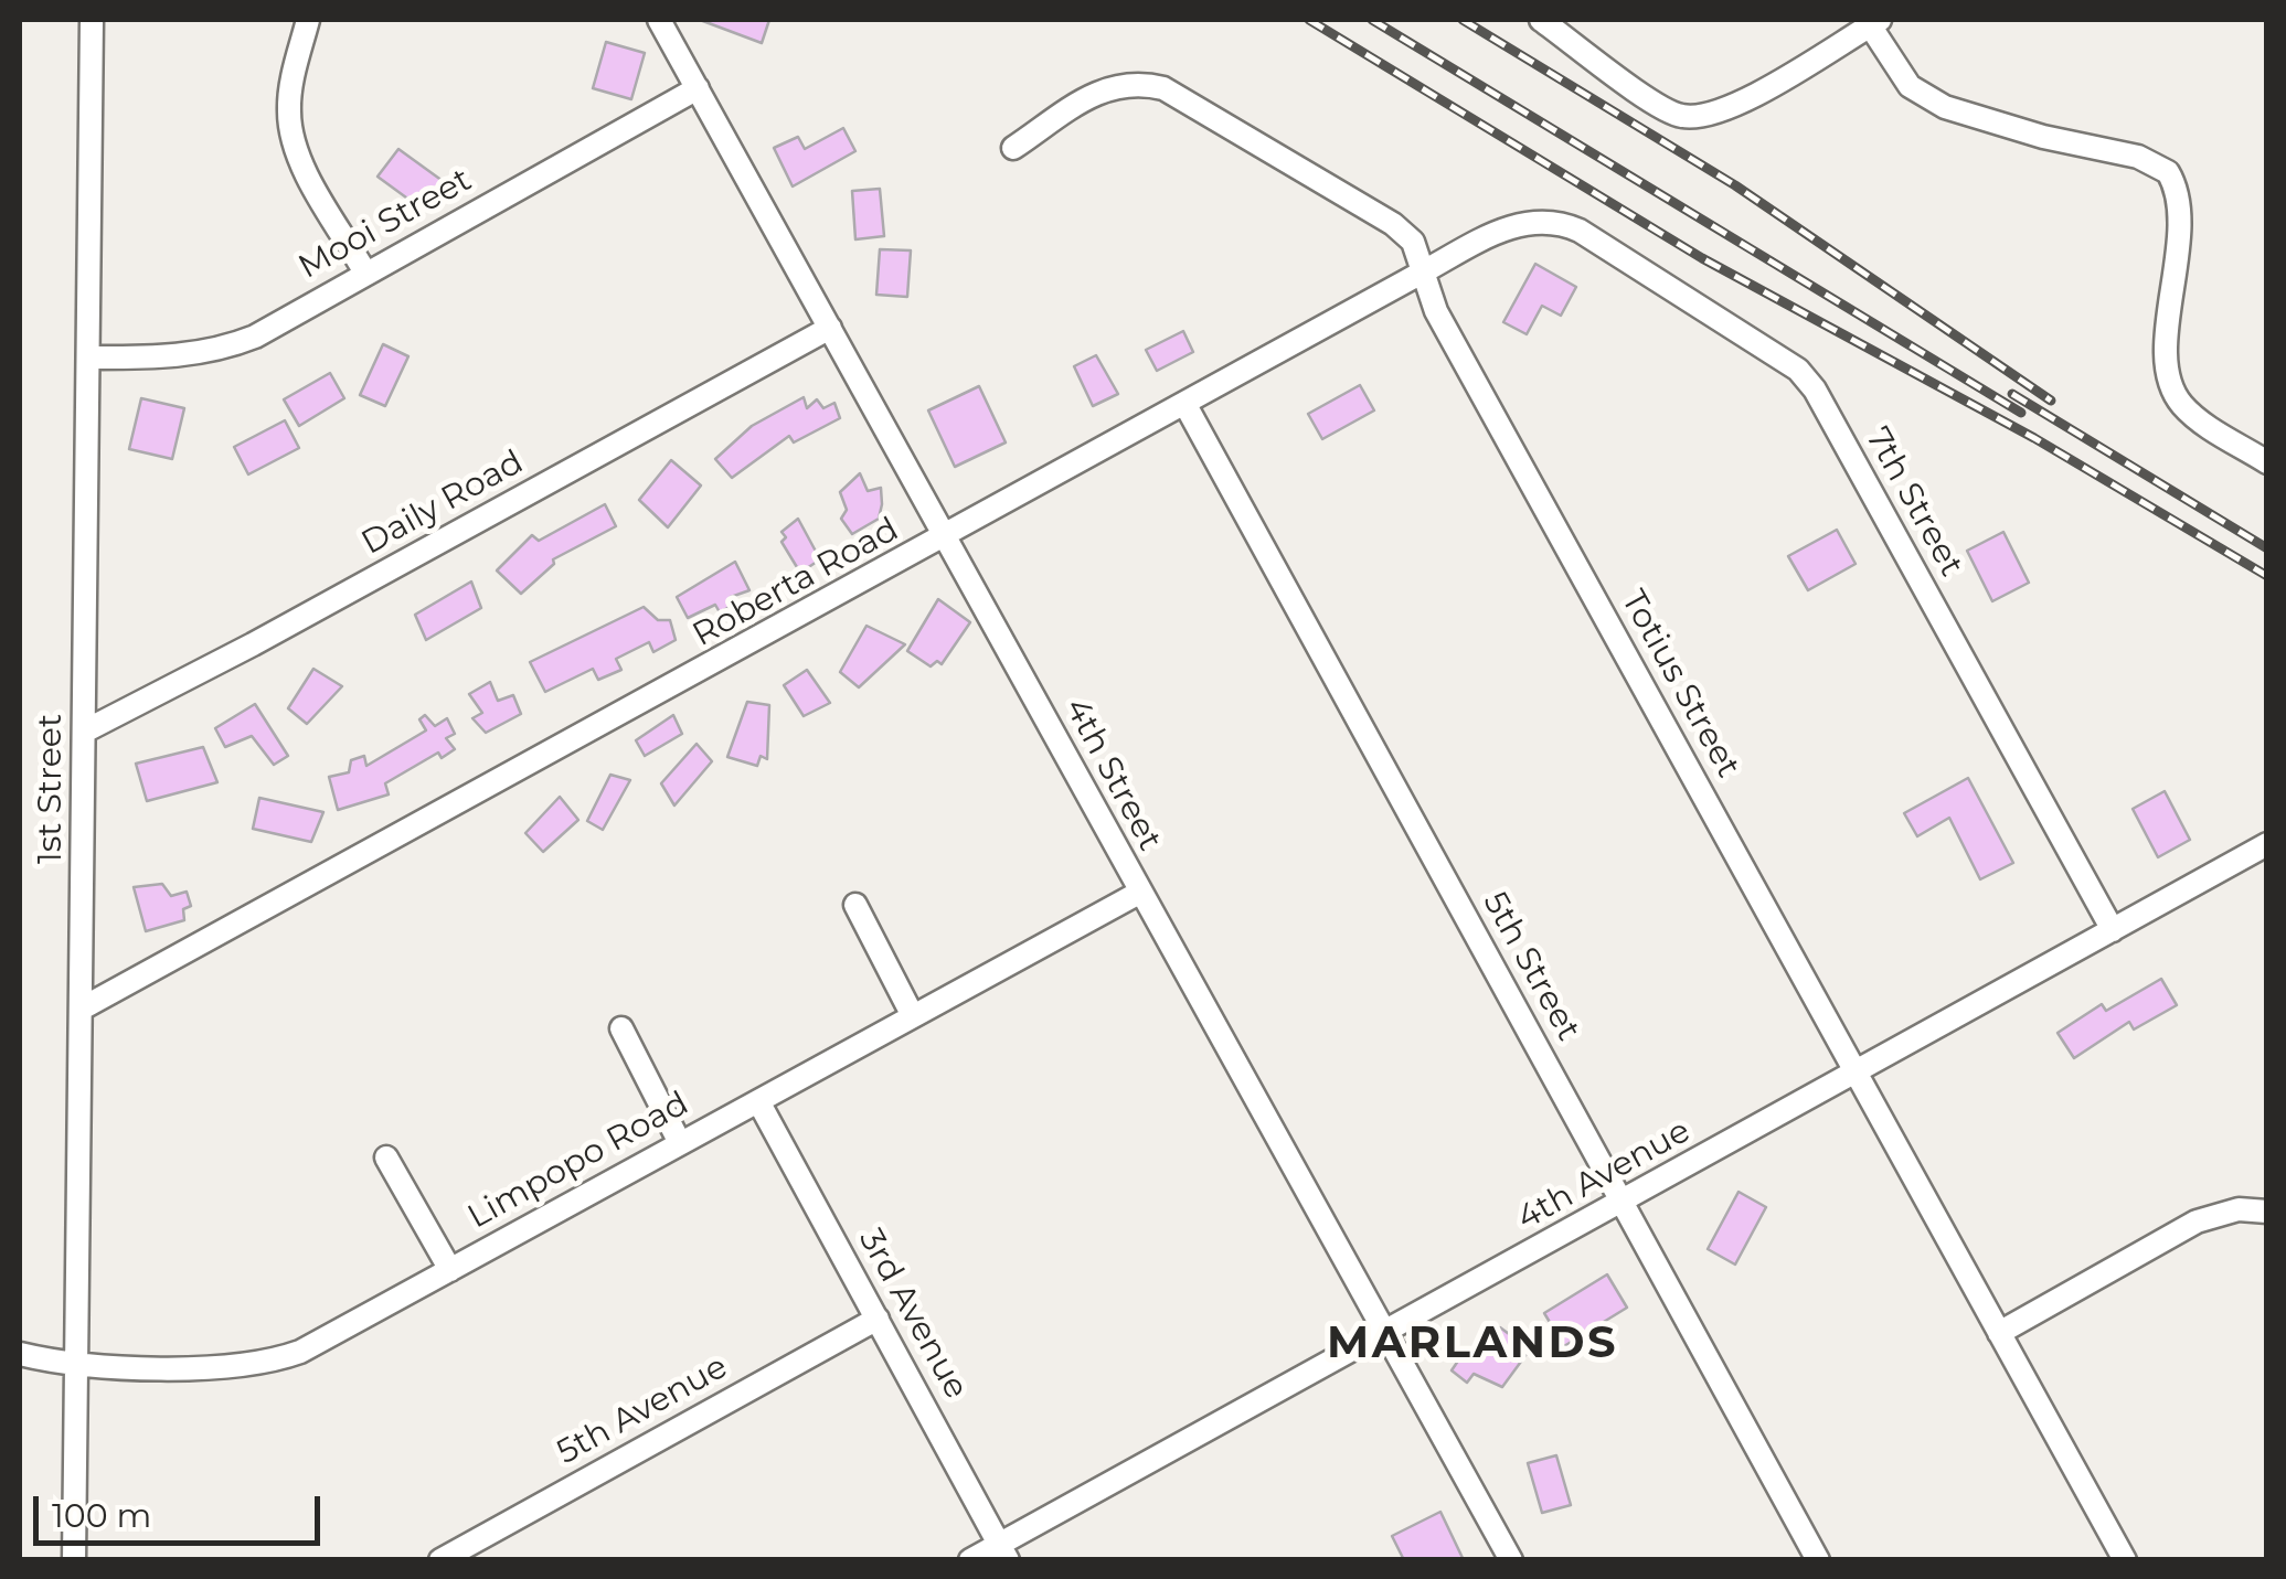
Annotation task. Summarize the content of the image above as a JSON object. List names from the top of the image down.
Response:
{
  "streets": {
    "street": [
      "Mooi Street",
      "7th Street",
      "Daily Road",
      "Roberta Road",
      "Totius Street",
      "4th Street",
      "1st Street",
      "5th Street",
      "Limpopo Road",
      "4th Avenue",
      "3rd Avenue",
      "5th Avenue"
    ]
  },
  "crossings": [
    ["Mooi Street", "4th Street"],
    ["Mooi Street", "1st Street"],
    ["7th Street", "Roberta Road"],
    ["7th Street", "4th Avenue"],
    ["Daily Road", "4th Street"],
    ["Daily Road", "1st Street"],
    ["Roberta Road", "Totius Street"],
    ["Roberta Road", "4th Street"],
    ["Roberta Road", "1st Street"],
    ["Roberta Road", "5th Street"],
    ["Totius Street", "4th Avenue"],
    ["4th Street", "Limpopo Road"],
    ["4th Street", "4th Avenue"],
    ["1st Street", "Limpopo Road"],
    ["5th Street", "4th Avenue"],
    ["Limpopo Road", "3rd Avenue"],
    ["4th Avenue", "3rd Avenue"],
    ["3rd Avenue", "5th Avenue"]
  ],
  "districts": ["MARLANDS"],
  "scale_bar": "100 m"
}
